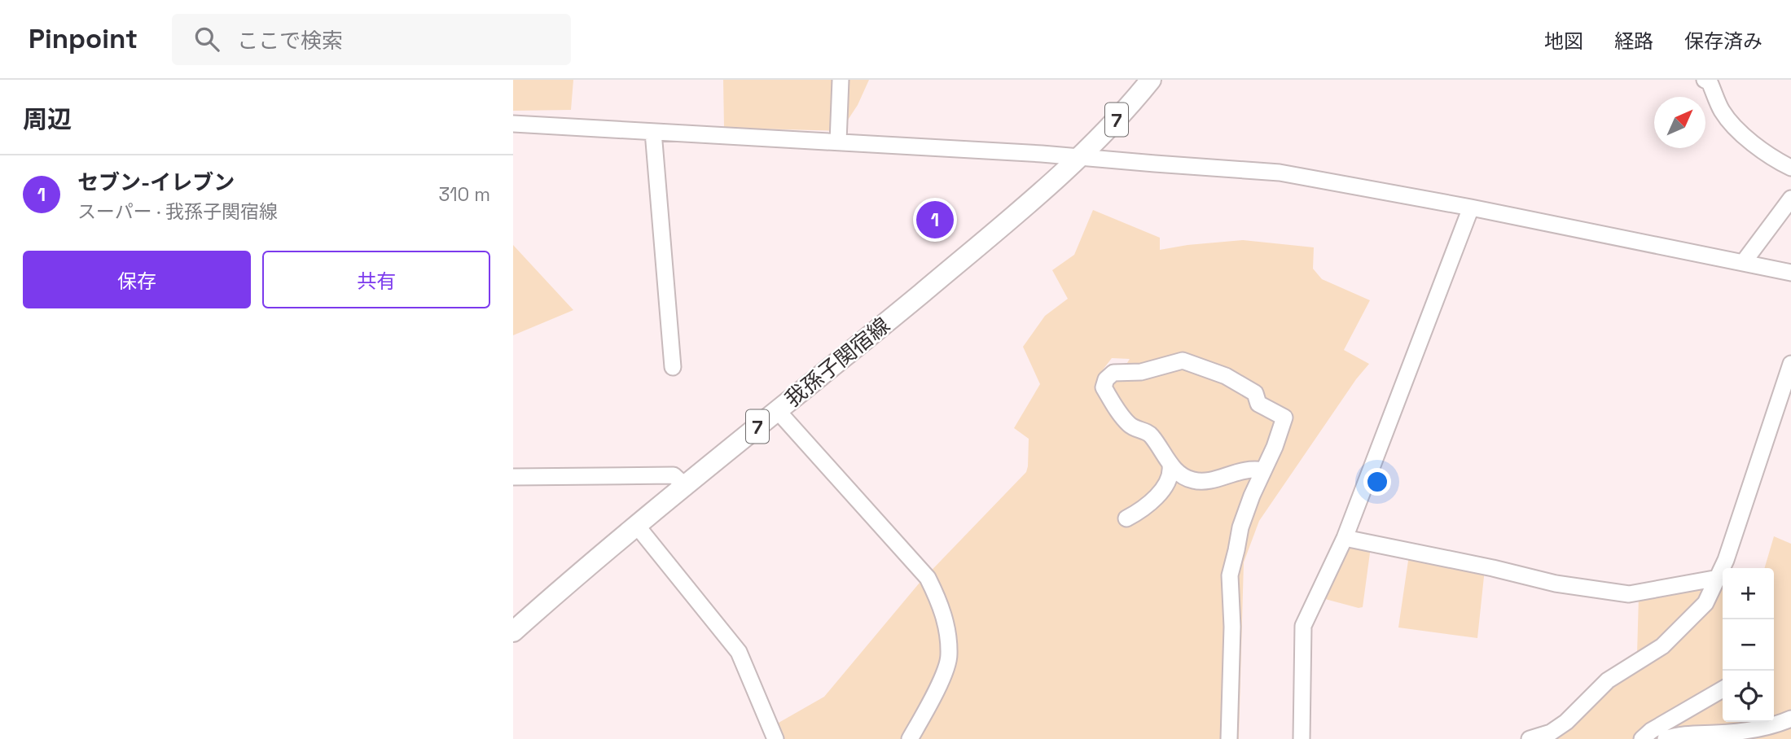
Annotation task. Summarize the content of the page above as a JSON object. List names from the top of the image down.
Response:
{
  "streets": {
    "main road": ["7", "我孫子関宿線"]
  },
  "north": "top right",
  "page": {
    "header": "Pinpoint",
    "search": "ここで検索",
    "nav": ["地図", "経路", "保存済み"],
    "heading": "周辺",
    "list": [
      {
        "mark": "1",
        "name": "セブン-イレブン",
        "note": "スーパー · 我孫子関宿線",
        "value": "310 m"
      }
    ],
    "pins": "1",
    "buttons": ["保存", "共有"],
    "map_buttons": ["+", "−"]
  }
}
